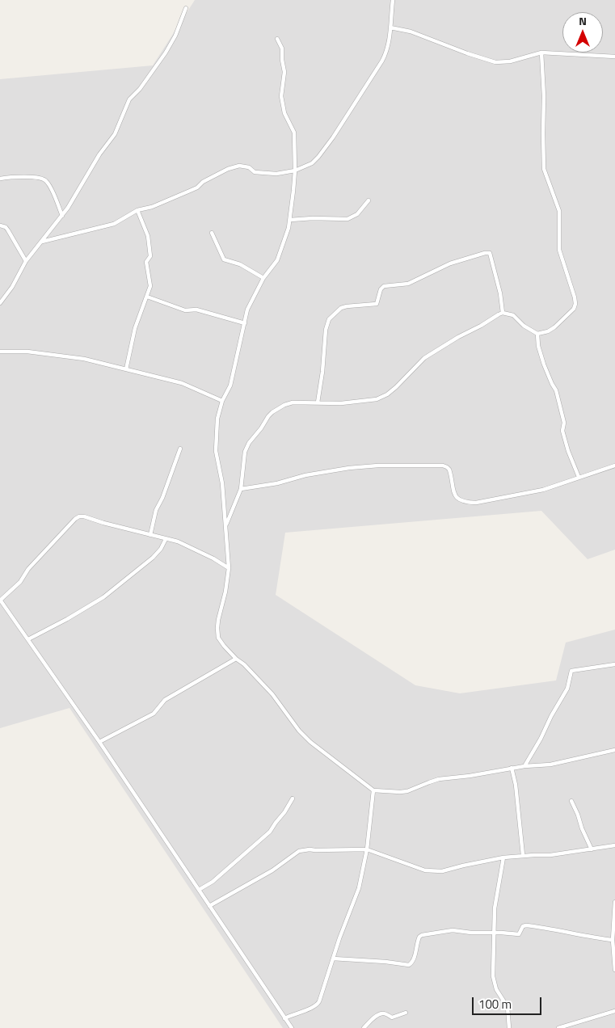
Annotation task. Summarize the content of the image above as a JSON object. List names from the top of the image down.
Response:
{
  "scale_bar": "100 m",
  "north": "top"
}
